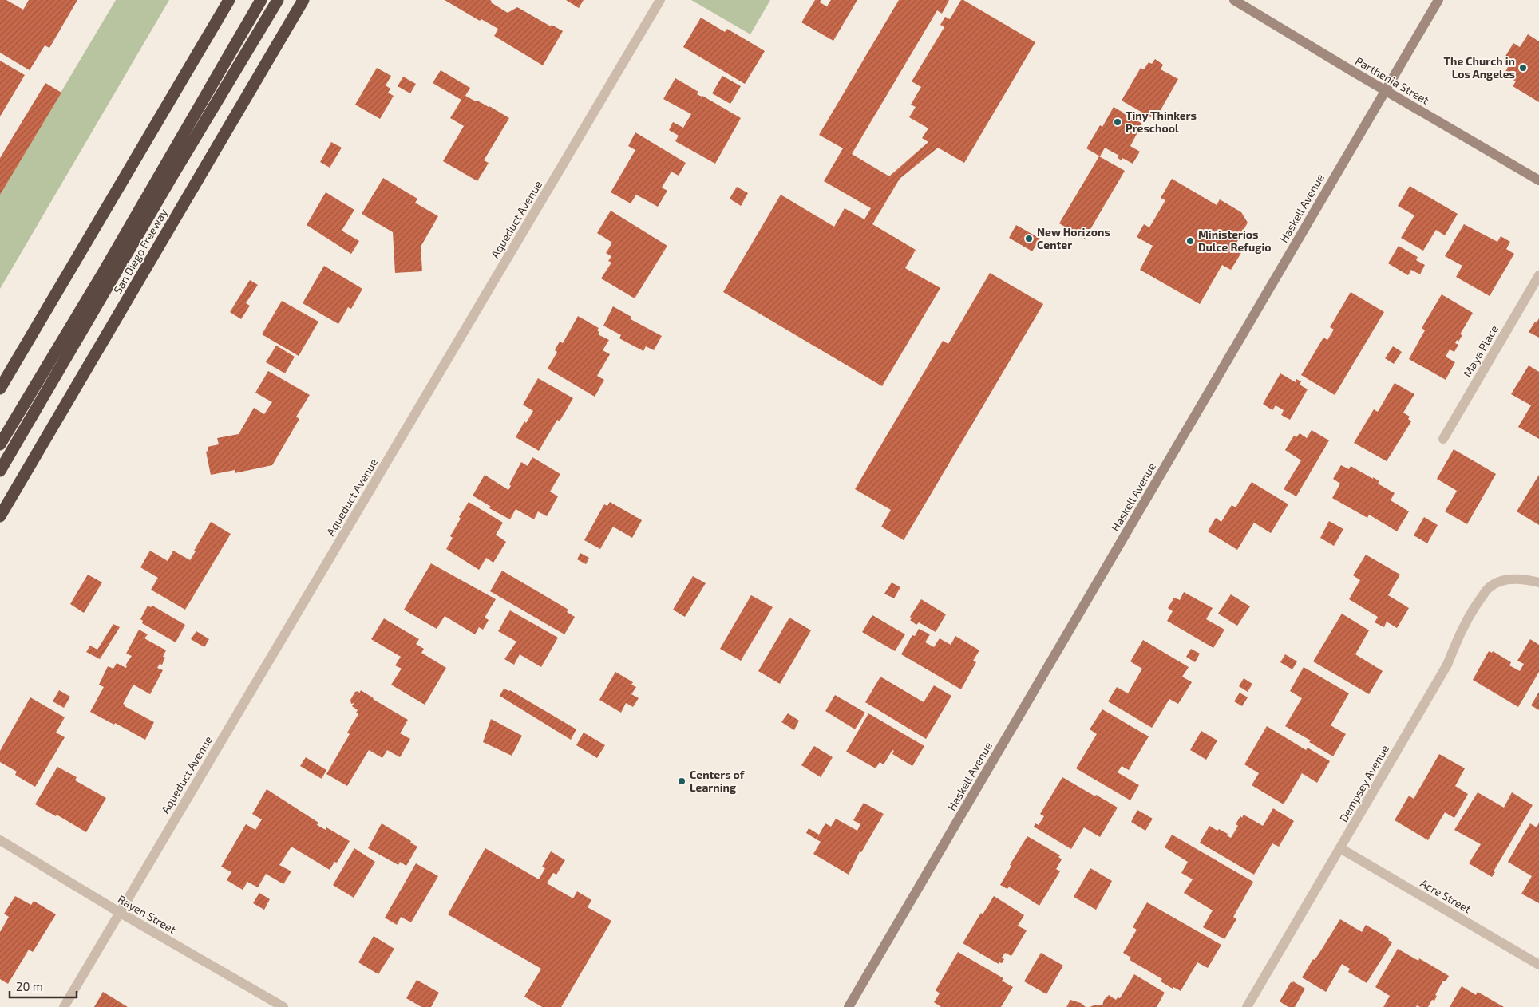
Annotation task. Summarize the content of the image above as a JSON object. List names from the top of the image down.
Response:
{
  "streets": {
    "highway": ["San Diego Freeway"],
    "main road": ["Parthenia Street", "Haskell Avenue"],
    "street": [
      "Aqueduct Avenue",
      "Maya Place",
      "Dempsey Avenue",
      "Acre Street",
      "Rayen Street"
    ]
  },
  "crossings": [
    ["Parthenia Street", "Haskell Avenue"],
    ["Aqueduct Avenue", "Rayen Street"],
    ["Dempsey Avenue", "Acre Street"]
  ],
  "places": [
    "The Church in Los Angeles",
    "Tiny Thinkers Preschool",
    "New Horizons Center",
    "Ministerios Dulce Refugio",
    "Centers of Learning"
  ],
  "scale_bar": "20 m"
}
